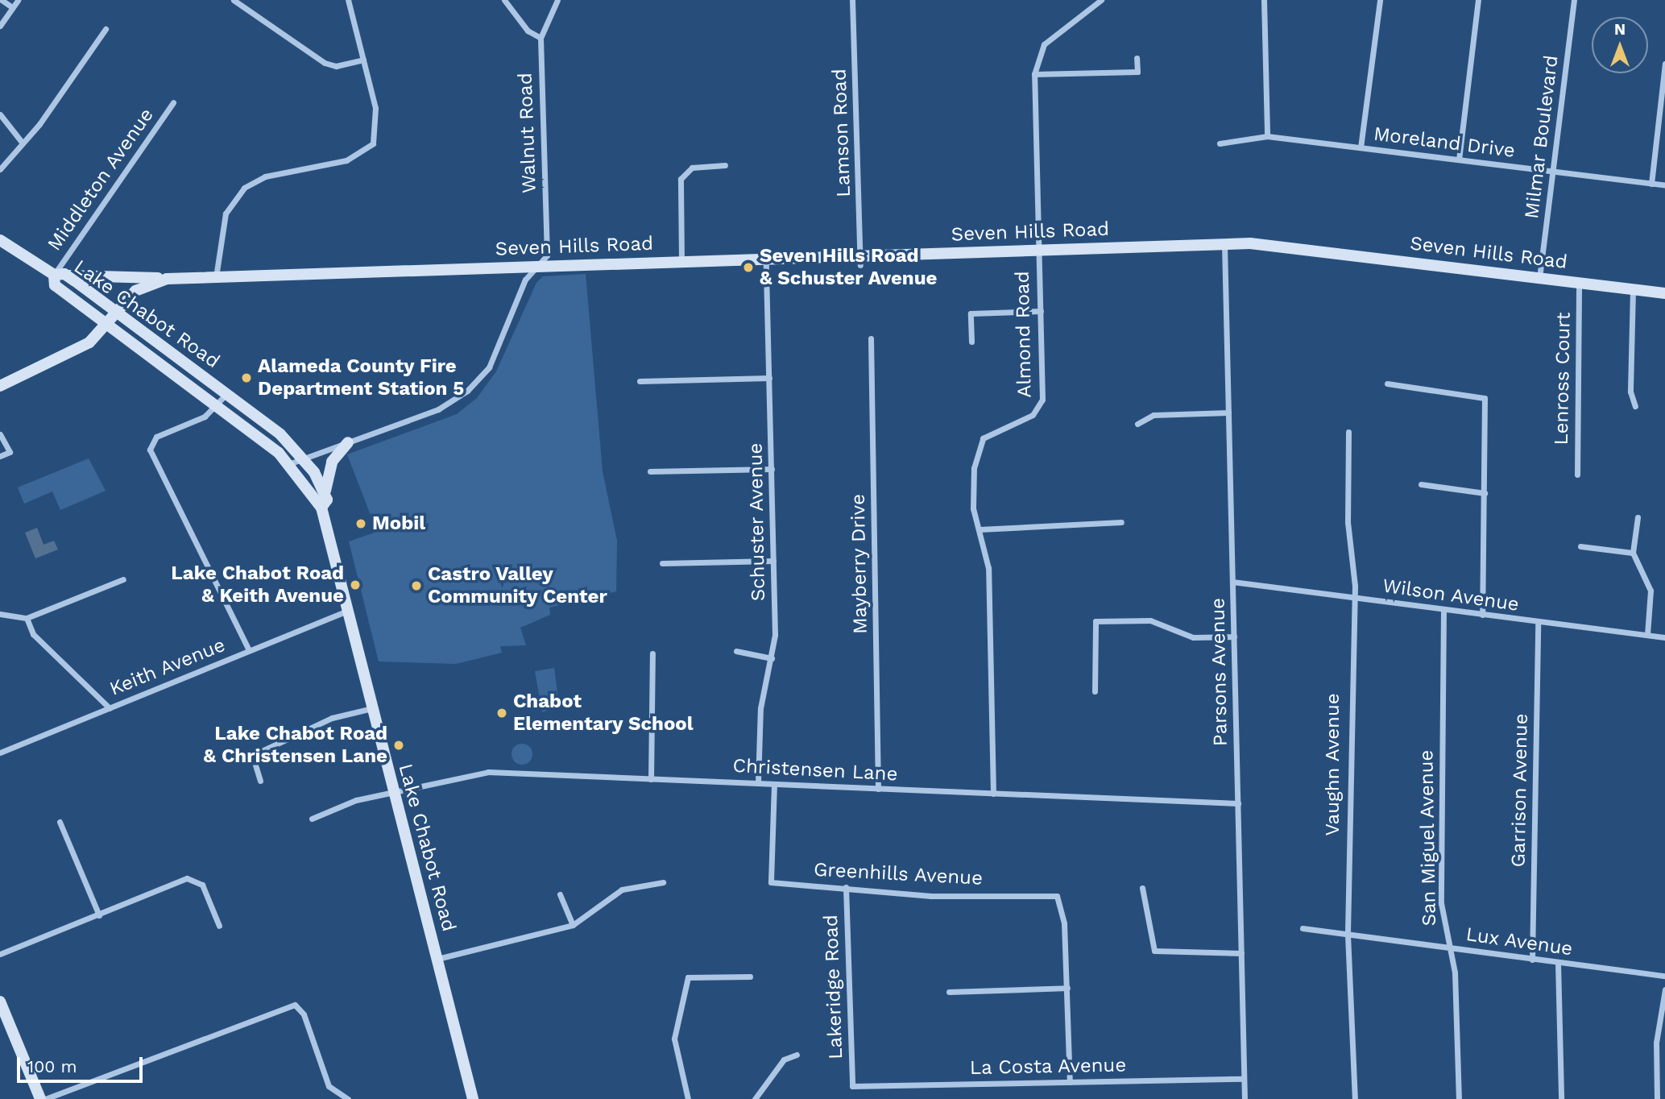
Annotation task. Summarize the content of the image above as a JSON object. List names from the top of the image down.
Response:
{
  "streets": {
    "street": [
      "Walnut Road",
      "Lamson Road",
      "Milmar Boulevard",
      "Moreland Drive",
      "Middleton Avenue",
      "Seven Hills Road",
      "Lake Chabot Road",
      "Almond Road",
      "Lenross Court",
      "Schuster Avenue",
      "Mayberry Drive",
      "Wilson Avenue",
      "Keith Avenue",
      "Parsons Avenue",
      "Vaughn Avenue",
      "Christensen Lane",
      "Garrison Avenue",
      "San Miguel Avenue",
      "Greenhills Avenue",
      "Lux Avenue",
      "Lakeridge Road",
      "La Costa Avenue"
    ]
  },
  "crossings": [
    ["Walnut Road", "Seven Hills Road"],
    ["Lamson Road", "Seven Hills Road"],
    ["Milmar Boulevard", "Moreland Drive"],
    ["Milmar Boulevard", "Seven Hills Road"],
    ["Middleton Avenue", "Lake Chabot Road"],
    ["Seven Hills Road", "Lake Chabot Road"],
    ["Seven Hills Road", "Almond Road"],
    ["Seven Hills Road", "Lenross Court"],
    ["Seven Hills Road", "Schuster Avenue"],
    ["Seven Hills Road", "Parsons Avenue"],
    ["Lake Chabot Road", "Keith Avenue"],
    ["Lake Chabot Road", "Christensen Lane"],
    ["Almond Road", "Christensen Lane"],
    ["Schuster Avenue", "Christensen Lane"],
    ["Mayberry Drive", "Christensen Lane"],
    ["Wilson Avenue", "Parsons Avenue"],
    ["Wilson Avenue", "Vaughn Avenue"],
    ["Wilson Avenue", "Garrison Avenue"],
    ["Wilson Avenue", "San Miguel Avenue"],
    ["Parsons Avenue", "Christensen Lane"],
    ["Parsons Avenue", "La Costa Avenue"],
    ["Vaughn Avenue", "Lux Avenue"],
    ["Christensen Lane", "Greenhills Avenue"],
    ["Garrison Avenue", "Lux Avenue"],
    ["San Miguel Avenue", "Lux Avenue"],
    ["Greenhills Avenue", "Lakeridge Road"],
    ["Lakeridge Road", "La Costa Avenue"]
  ],
  "places": [
    "Seven Hills Road & Schuster Avenue",
    "Alameda County Fire Department Station 5",
    "Mobil",
    "Lake Chabot Road & Keith Avenue",
    "Castro Valley Community Center",
    "Chabot Elementary School",
    "Lake Chabot Road & Christensen Lane"
  ],
  "scale_bar": "100 m",
  "north": "top"
}
